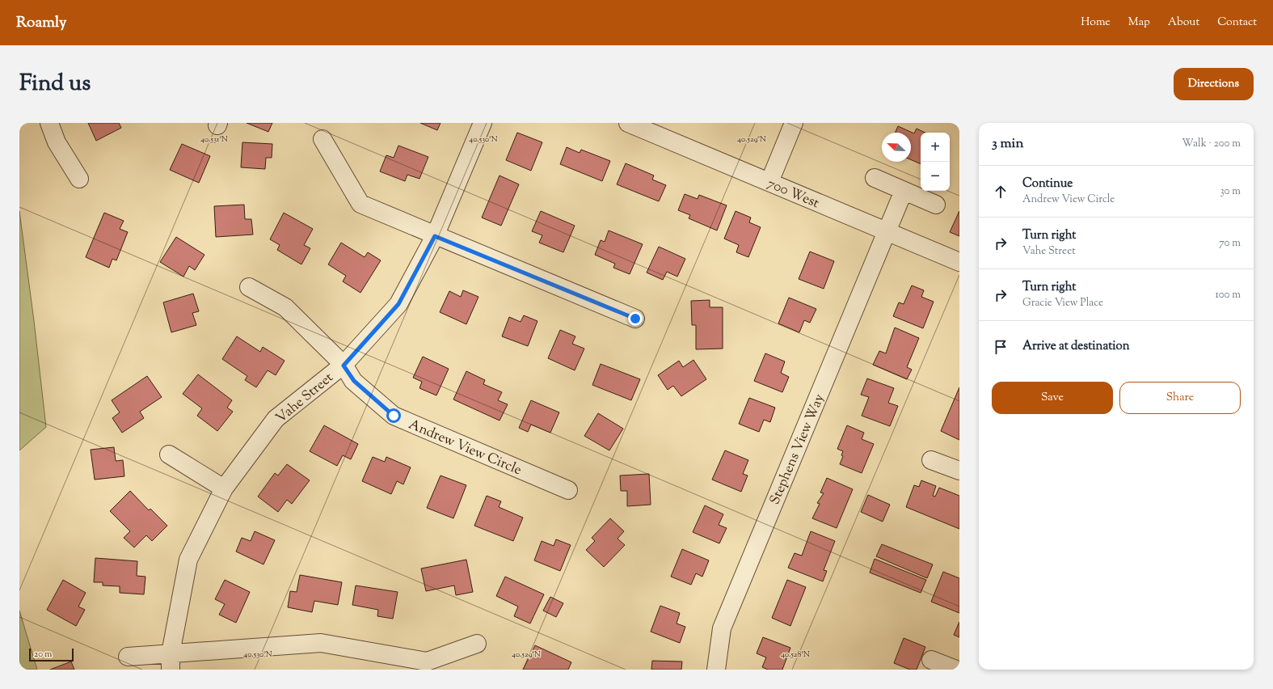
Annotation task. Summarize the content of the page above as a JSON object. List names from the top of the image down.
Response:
{
  "streets": {
    "street": [
      "700 West",
      "Vahe Street",
      "Andrew View Circle",
      "Stephens View Way"
    ]
  },
  "crossings": [
    ["700 West", "Stephens View Way"],
    ["Vahe Street", "Andrew View Circle"]
  ],
  "scale_bar": "20 m",
  "north": "top left",
  "page": {
    "header": "Roamly",
    "nav": [
      "Home",
      "Map",
      "About",
      "Contact"
    ],
    "title": "Find us",
    "buttons": [
      "Directions",
      ["Save", "Share"]
    ],
    "heading": ["3 min", "Walk · 200 m"],
    "map_buttons": ["+", "−"],
    "list": [
      ["Continue", "Andrew View Circle", "30 m"],
      ["Turn right", "Vahe Street", "70 m"],
      ["Turn right", "Gracie View Place", "100 m"],
      "Arrive at destination"
    ],
    "scale": "20 m"
  },
  "coordinates": [
    "40.530°N",
    "40.531°N",
    "40.529°N",
    "40.528°N"
  ]
}
